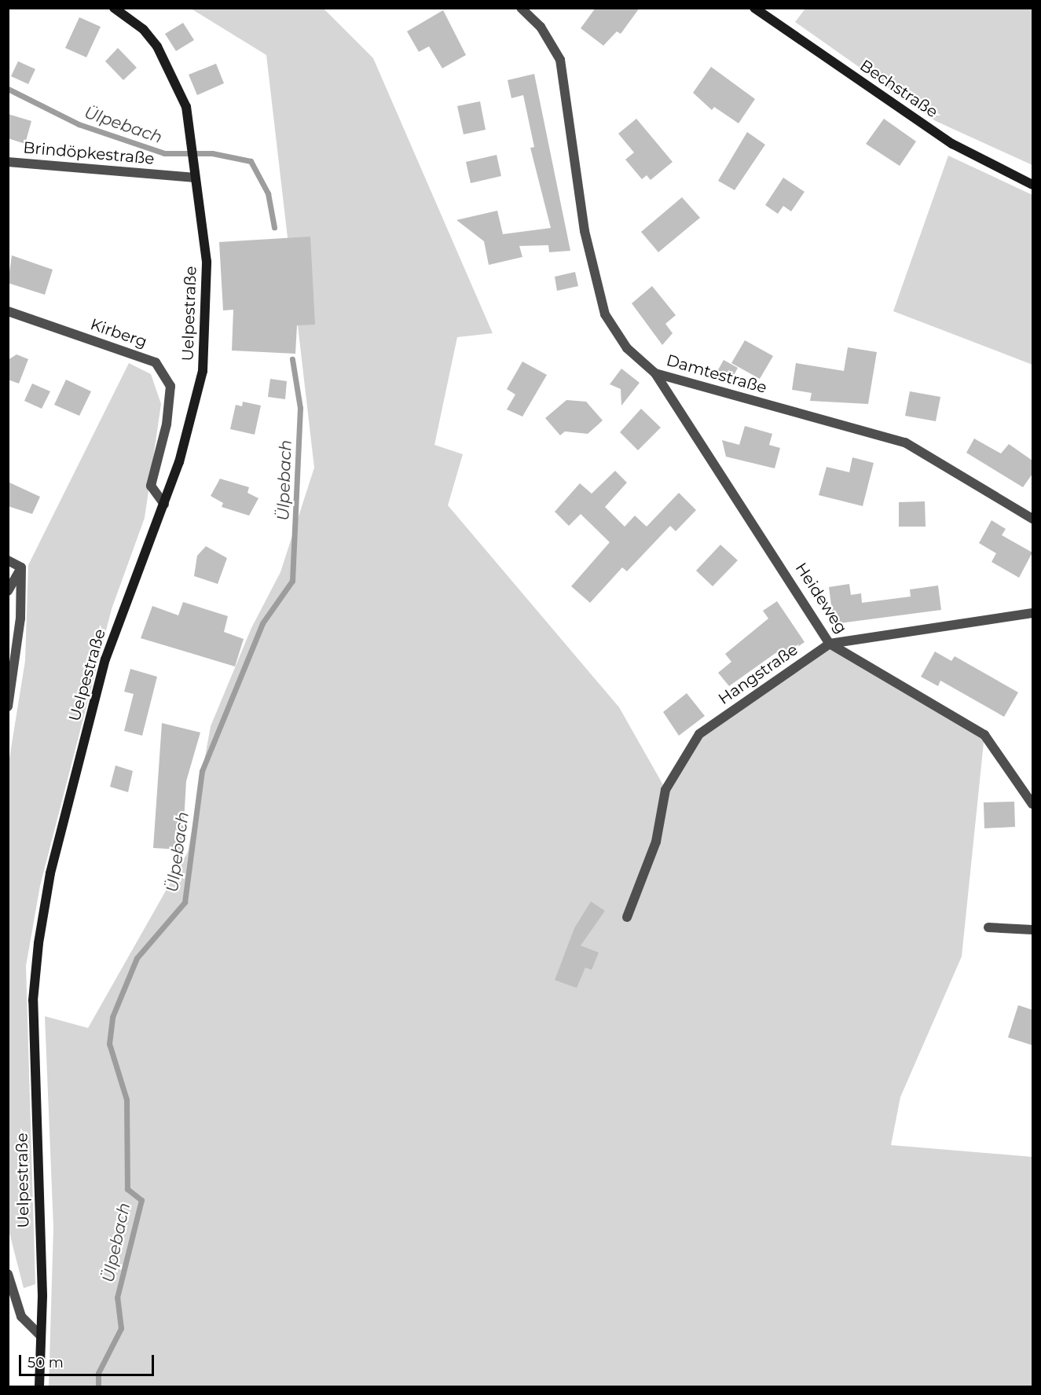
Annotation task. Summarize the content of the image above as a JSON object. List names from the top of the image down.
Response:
{
  "streets": {
    "main road": ["Bechstraße", "Uelpestraße"],
    "street": [
      "Brindöpkestraße",
      "Kirberg",
      "Damtestraße",
      "Heideweg",
      "Hangstraße"
    ]
  },
  "crossings": [
    ["Brindöpkestraße", "Uelpestraße"],
    ["Uelpestraße", "Kirberg"],
    ["Damtestraße", "Heideweg"],
    ["Heideweg", "Hangstraße"]
  ],
  "water": ["Ülpebach"],
  "scale_bar": "50 m"
}
